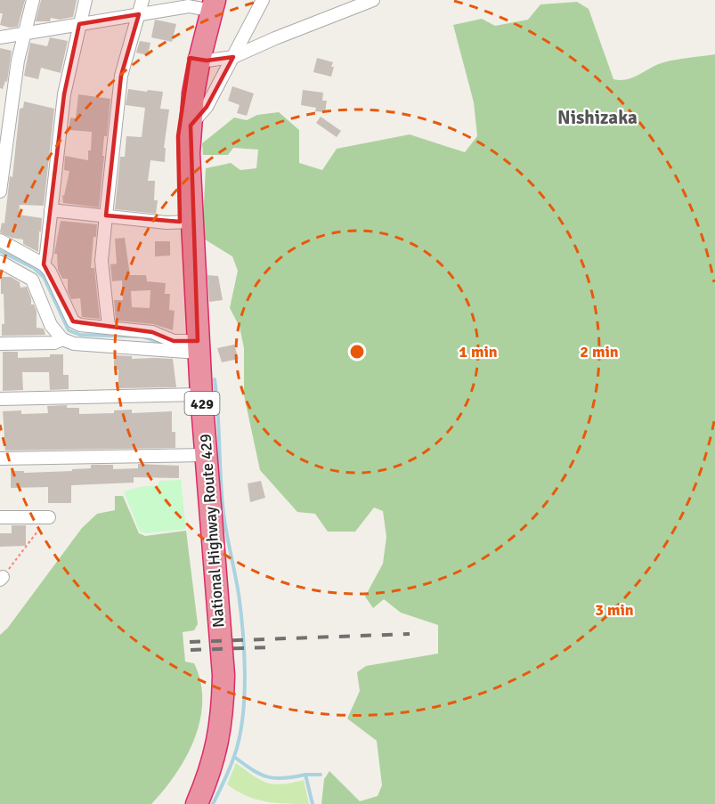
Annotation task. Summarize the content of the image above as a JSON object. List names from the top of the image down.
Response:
{
  "streets": {
    "highway": ["429", "National Highway Route 429"]
  },
  "districts": ["Nishizaka"],
  "rings": ["1 min", "2 min", "3 min"]
}
